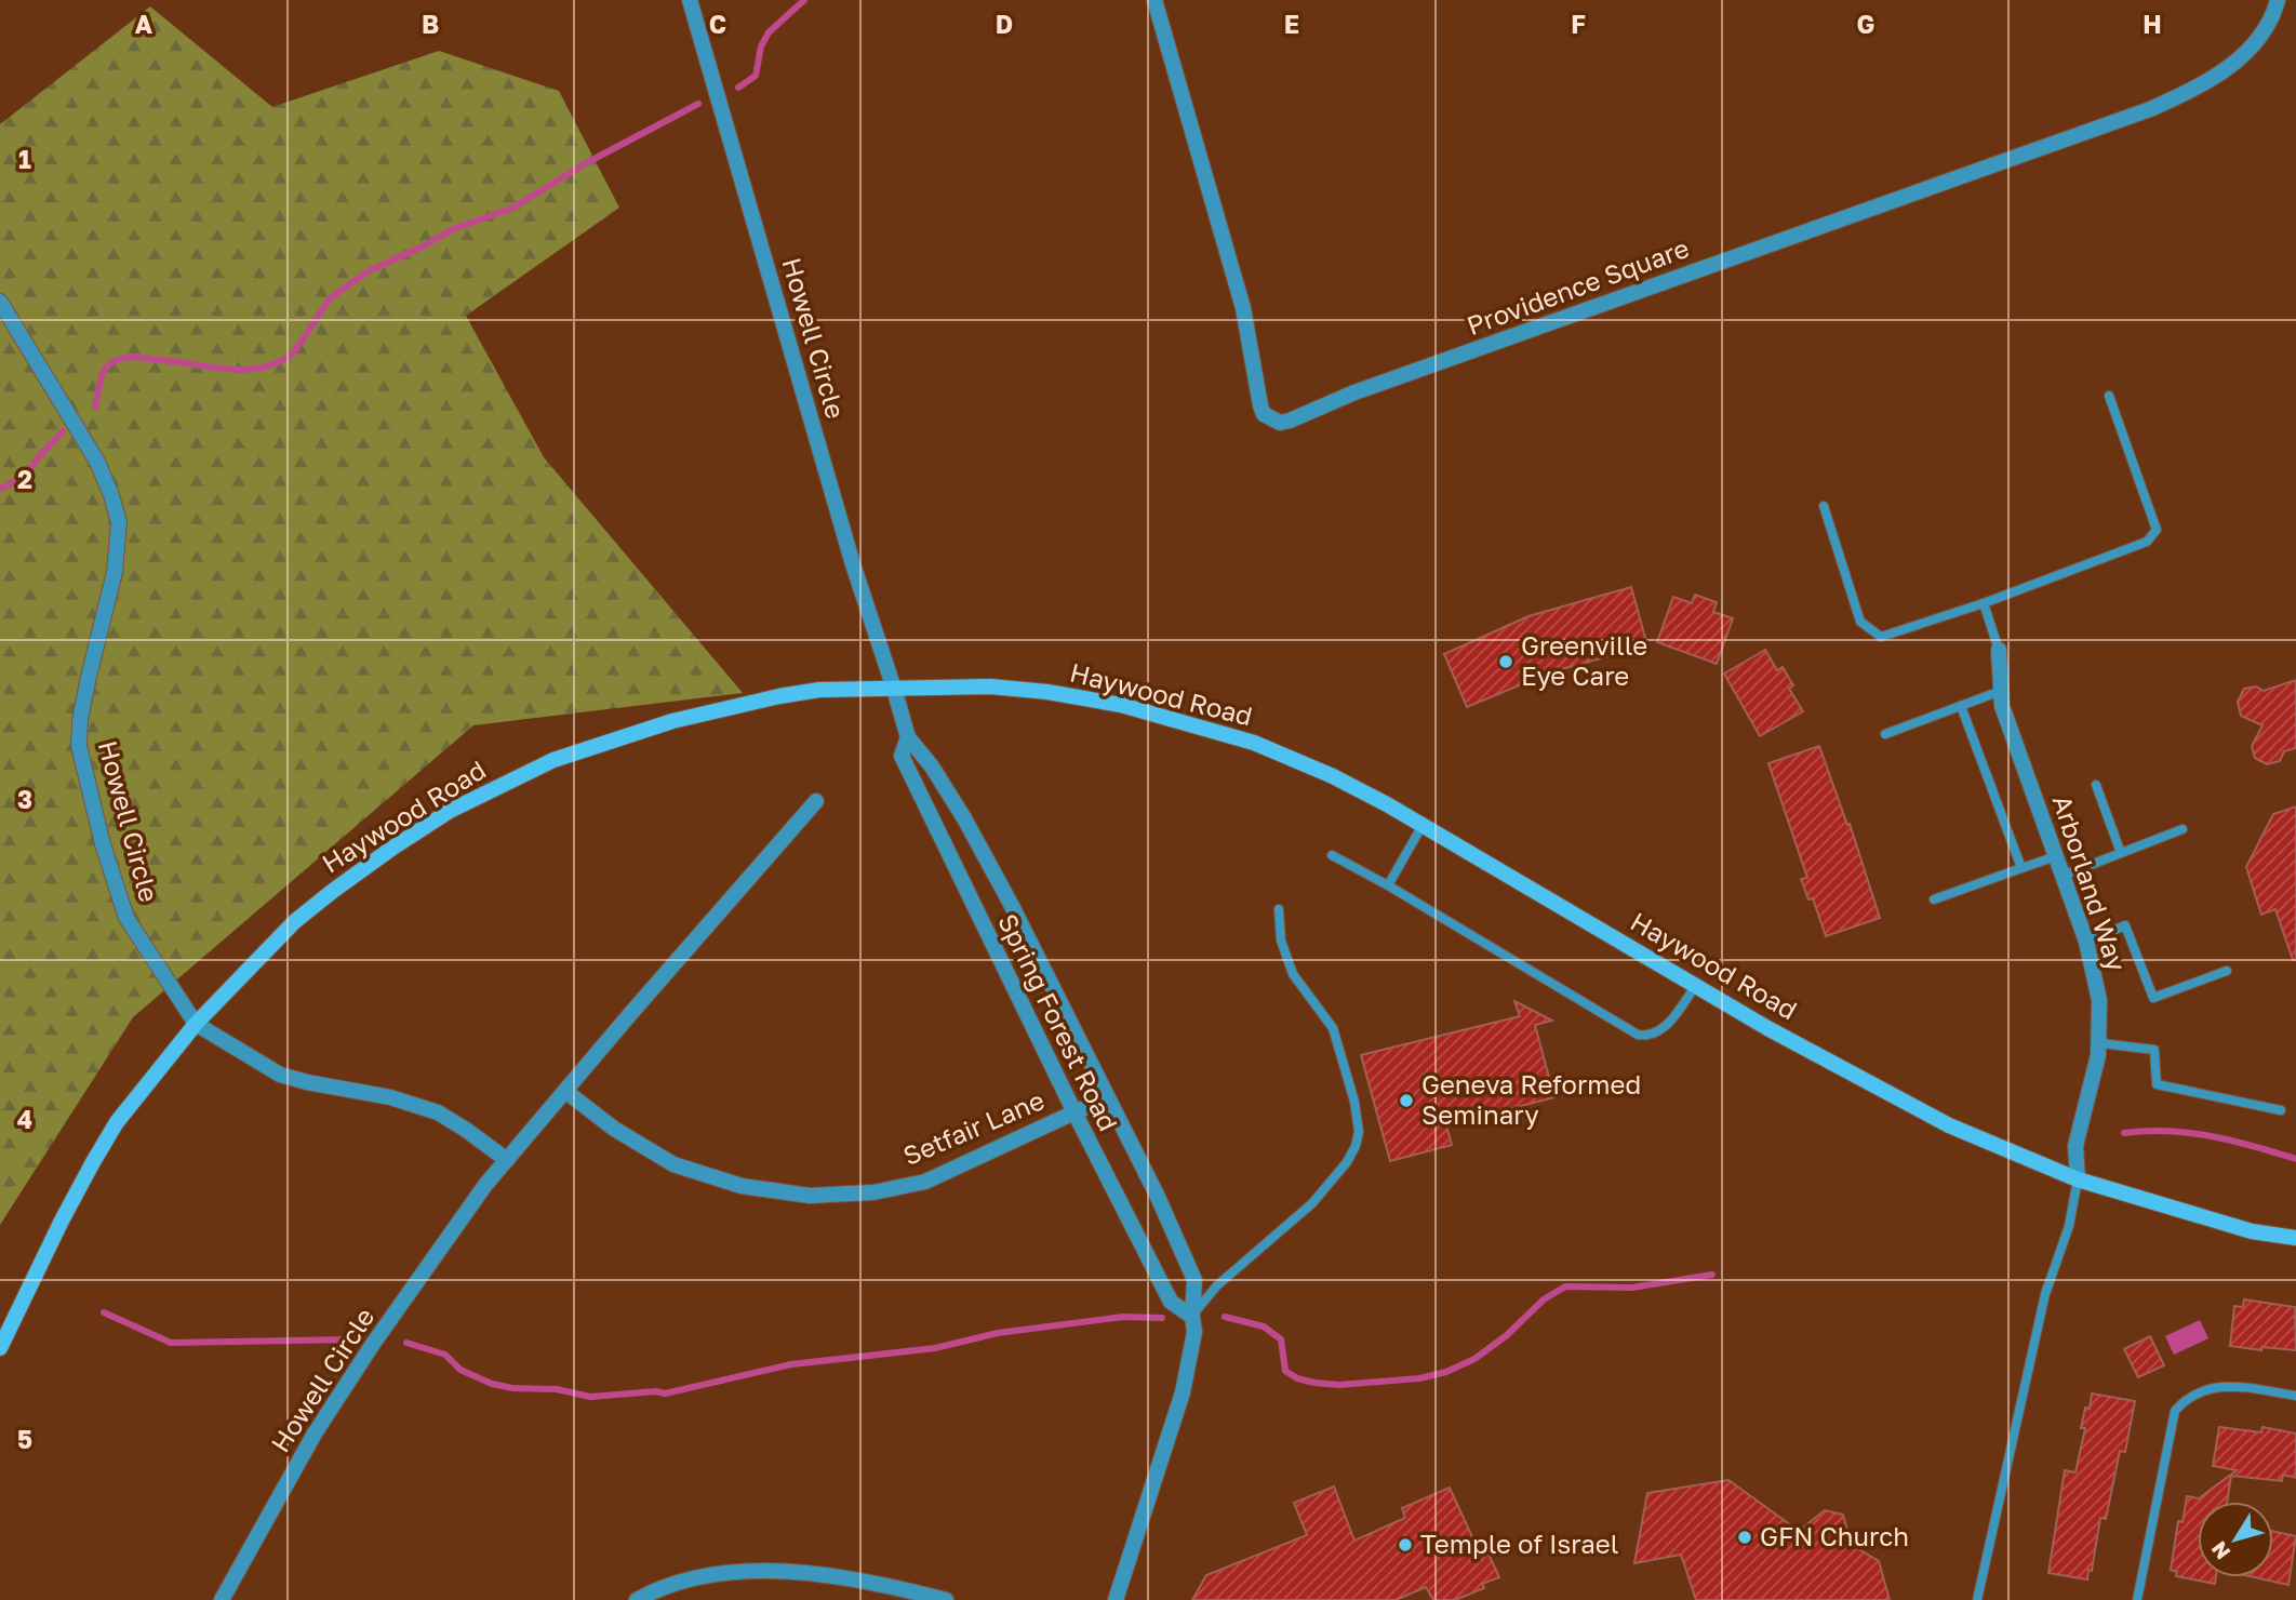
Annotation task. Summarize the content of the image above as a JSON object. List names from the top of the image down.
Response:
{
  "streets": {
    "main road": ["Haywood Road"],
    "street": [
      "Providence Square",
      "Howell Circle",
      "Arborland Way",
      "Spring Forest Road",
      "Setfair Lane"
    ]
  },
  "crossings": [
    ["Howell Circle", "Haywood Road"],
    ["Howell Circle", "Spring Forest Road"],
    ["Howell Circle", "Setfair Lane"],
    ["Haywood Road", "Arborland Way"],
    ["Haywood Road", "Spring Forest Road"],
    ["Spring Forest Road", "Setfair Lane"]
  ],
  "places": [
    "Greenville Eye Care",
    "Geneva Reformed Seminary",
    "GFN Church",
    "Temple of Israel"
  ],
  "north": "bottom left",
  "grid": {
    "columns": [
      "A",
      "B",
      "C",
      "D",
      "E",
      "F",
      "G",
      "H"
    ],
    "rows": [
      "1",
      "2",
      "3",
      "4",
      "5"
    ]
  }
}
